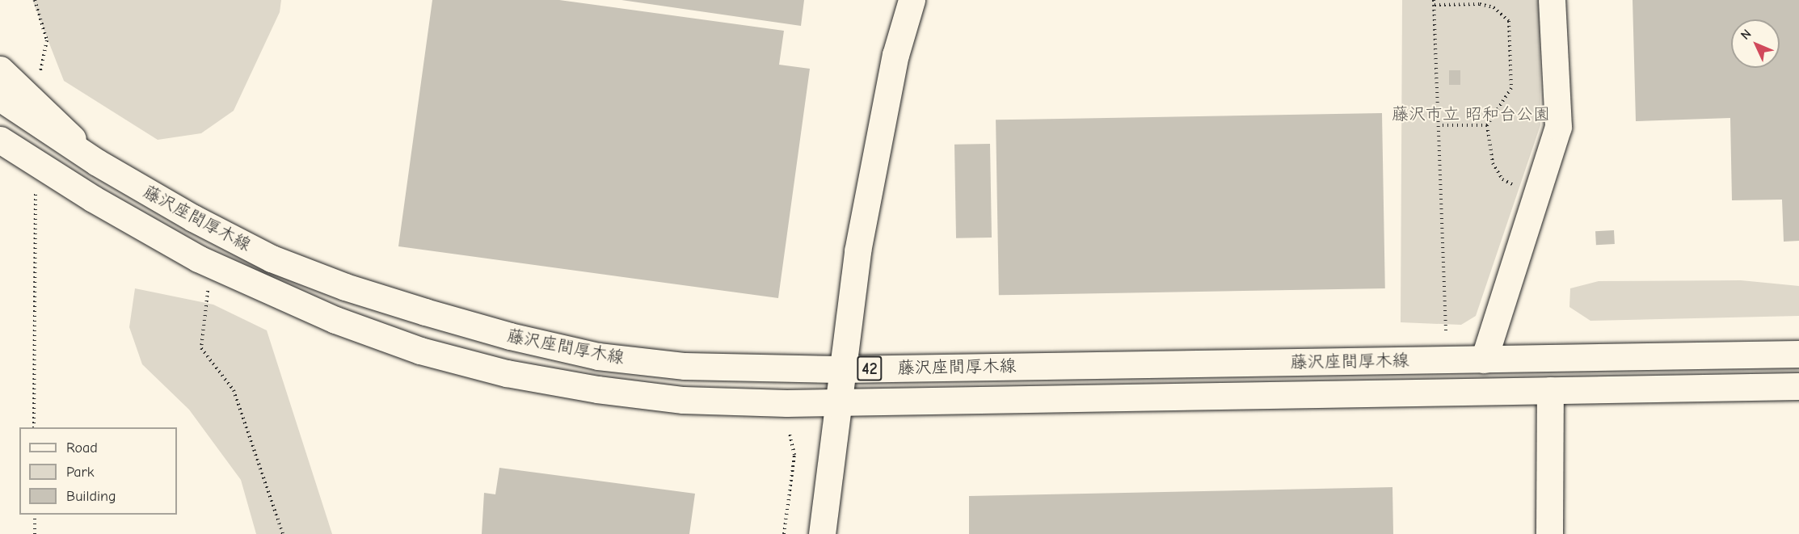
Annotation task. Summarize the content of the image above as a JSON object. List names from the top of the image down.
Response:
{
  "streets": {
    "main road": ["藤沢座間厚木線", "42"]
  },
  "parks": ["藤沢市立 昭和台公園"],
  "legend": ["Road", "Park", "Building"],
  "north": "top left"
}
